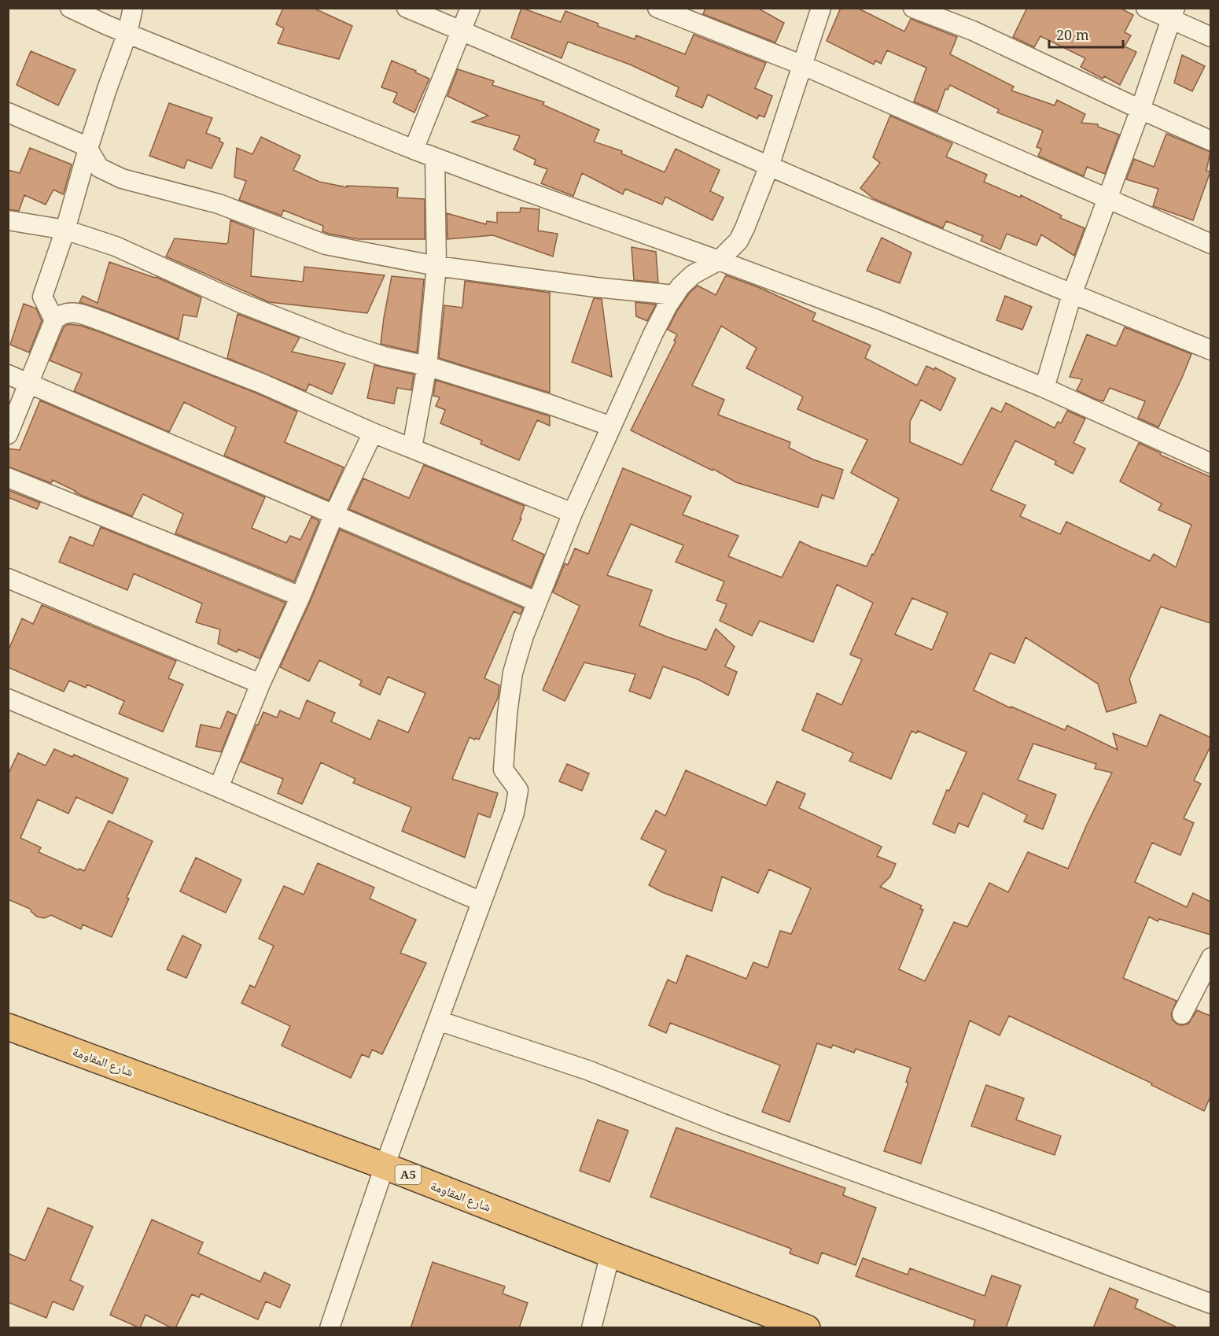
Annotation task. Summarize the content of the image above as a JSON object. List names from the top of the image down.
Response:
{
  "streets": {
    "highway": ["شارع المقاومة", "A5"]
  },
  "scale_bar": "20 m"
}
